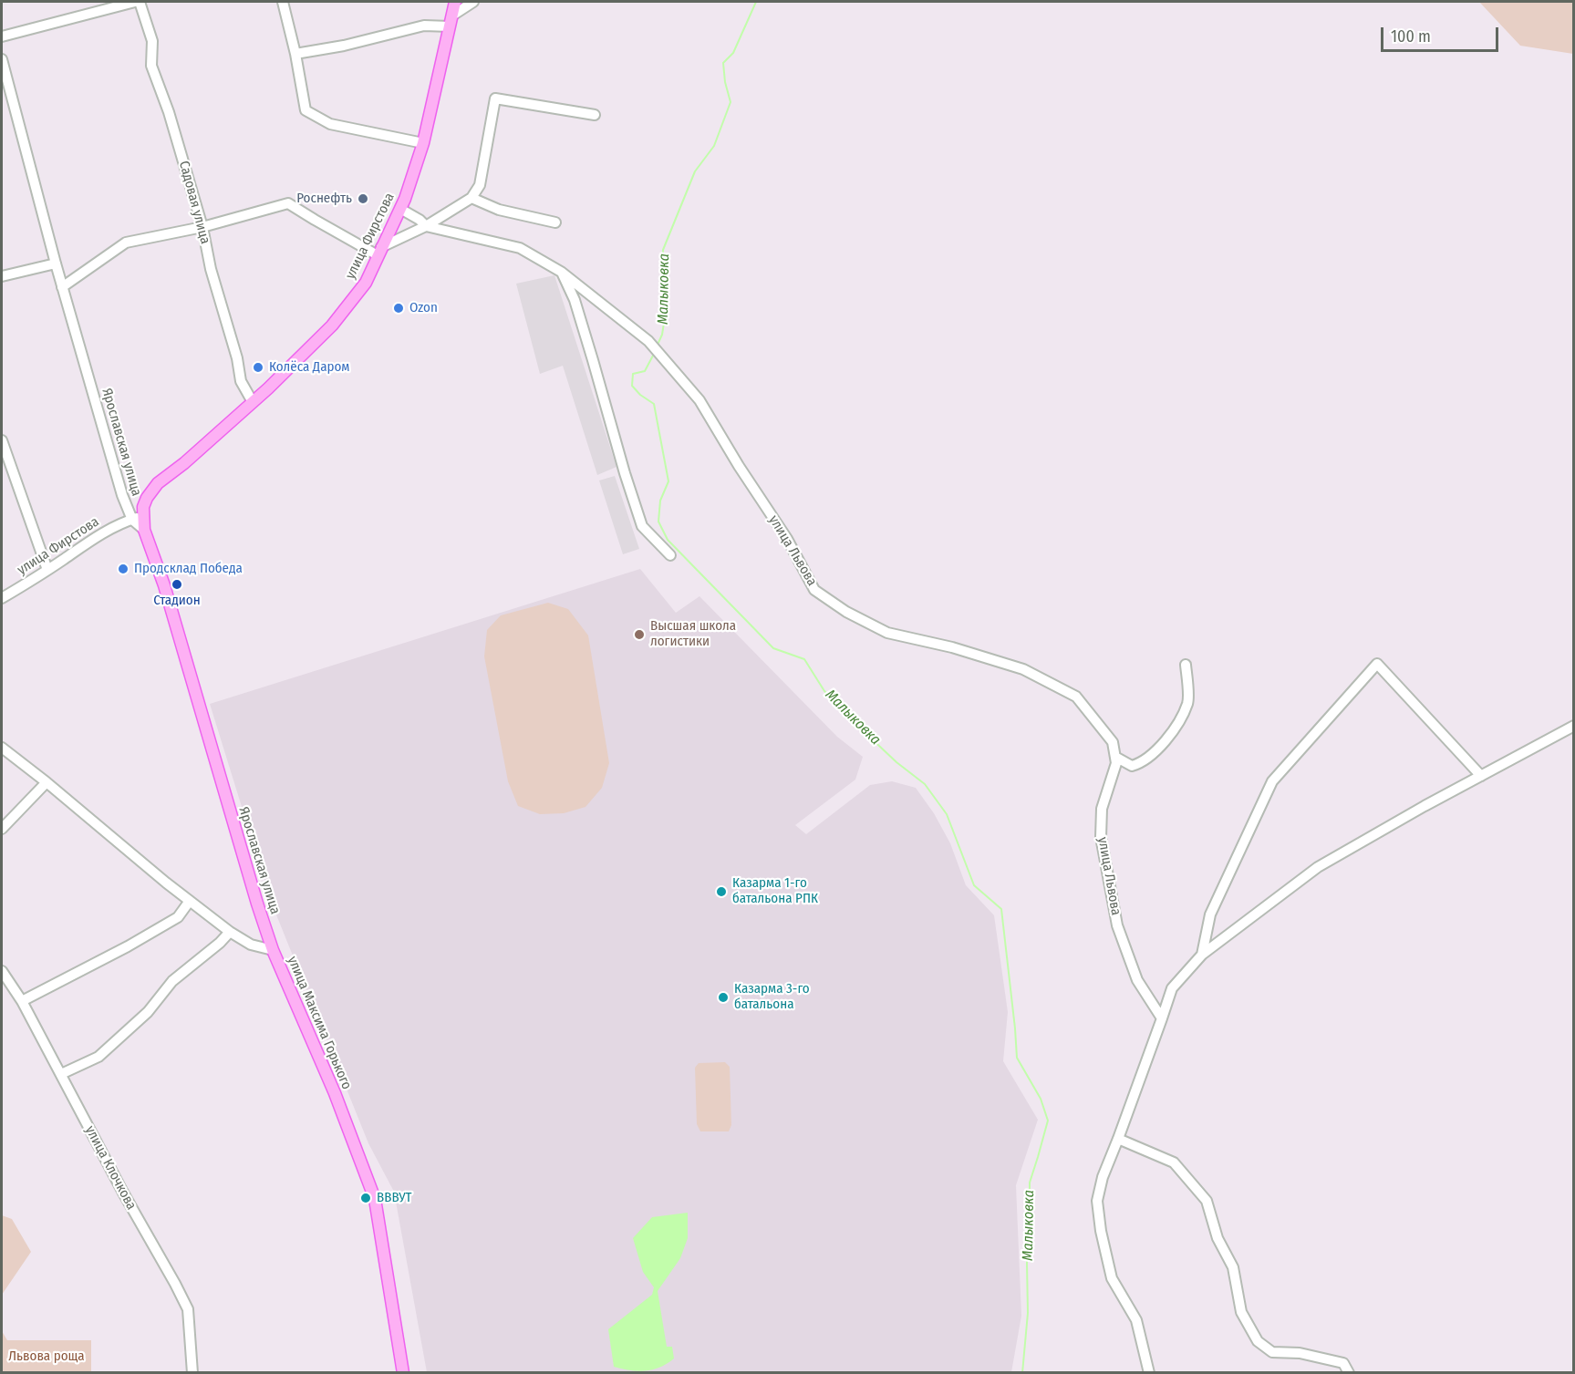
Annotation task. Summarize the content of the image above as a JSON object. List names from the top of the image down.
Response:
{
  "streets": {
    "main road": ["улица Фирстова", "Ярославская улица", "улица Максима Горького"],
    "street": ["Садовая улица", "улица Львова", "улица Клочкова"]
  },
  "crossings": [
    ["Садовая улица", "улица Фирстова"],
    ["улица Фирстова", "Ярославская улица"],
    ["улица Фирстова", "улица Львова"],
    ["Ярославская улица", "улица Максима Горького"]
  ],
  "water": ["Малыковка"],
  "parks": ["Львова роща"],
  "places": [
    "Роснефть",
    "Ozon",
    "Колёса Даром",
    "Продсклад Победа",
    "Стадион",
    "Высшая школа логистики",
    "Казарма 1-го батальона РПК",
    "Казарма 3-го батальона",
    "ВВВУТ"
  ],
  "scale_bar": "100 m"
}
